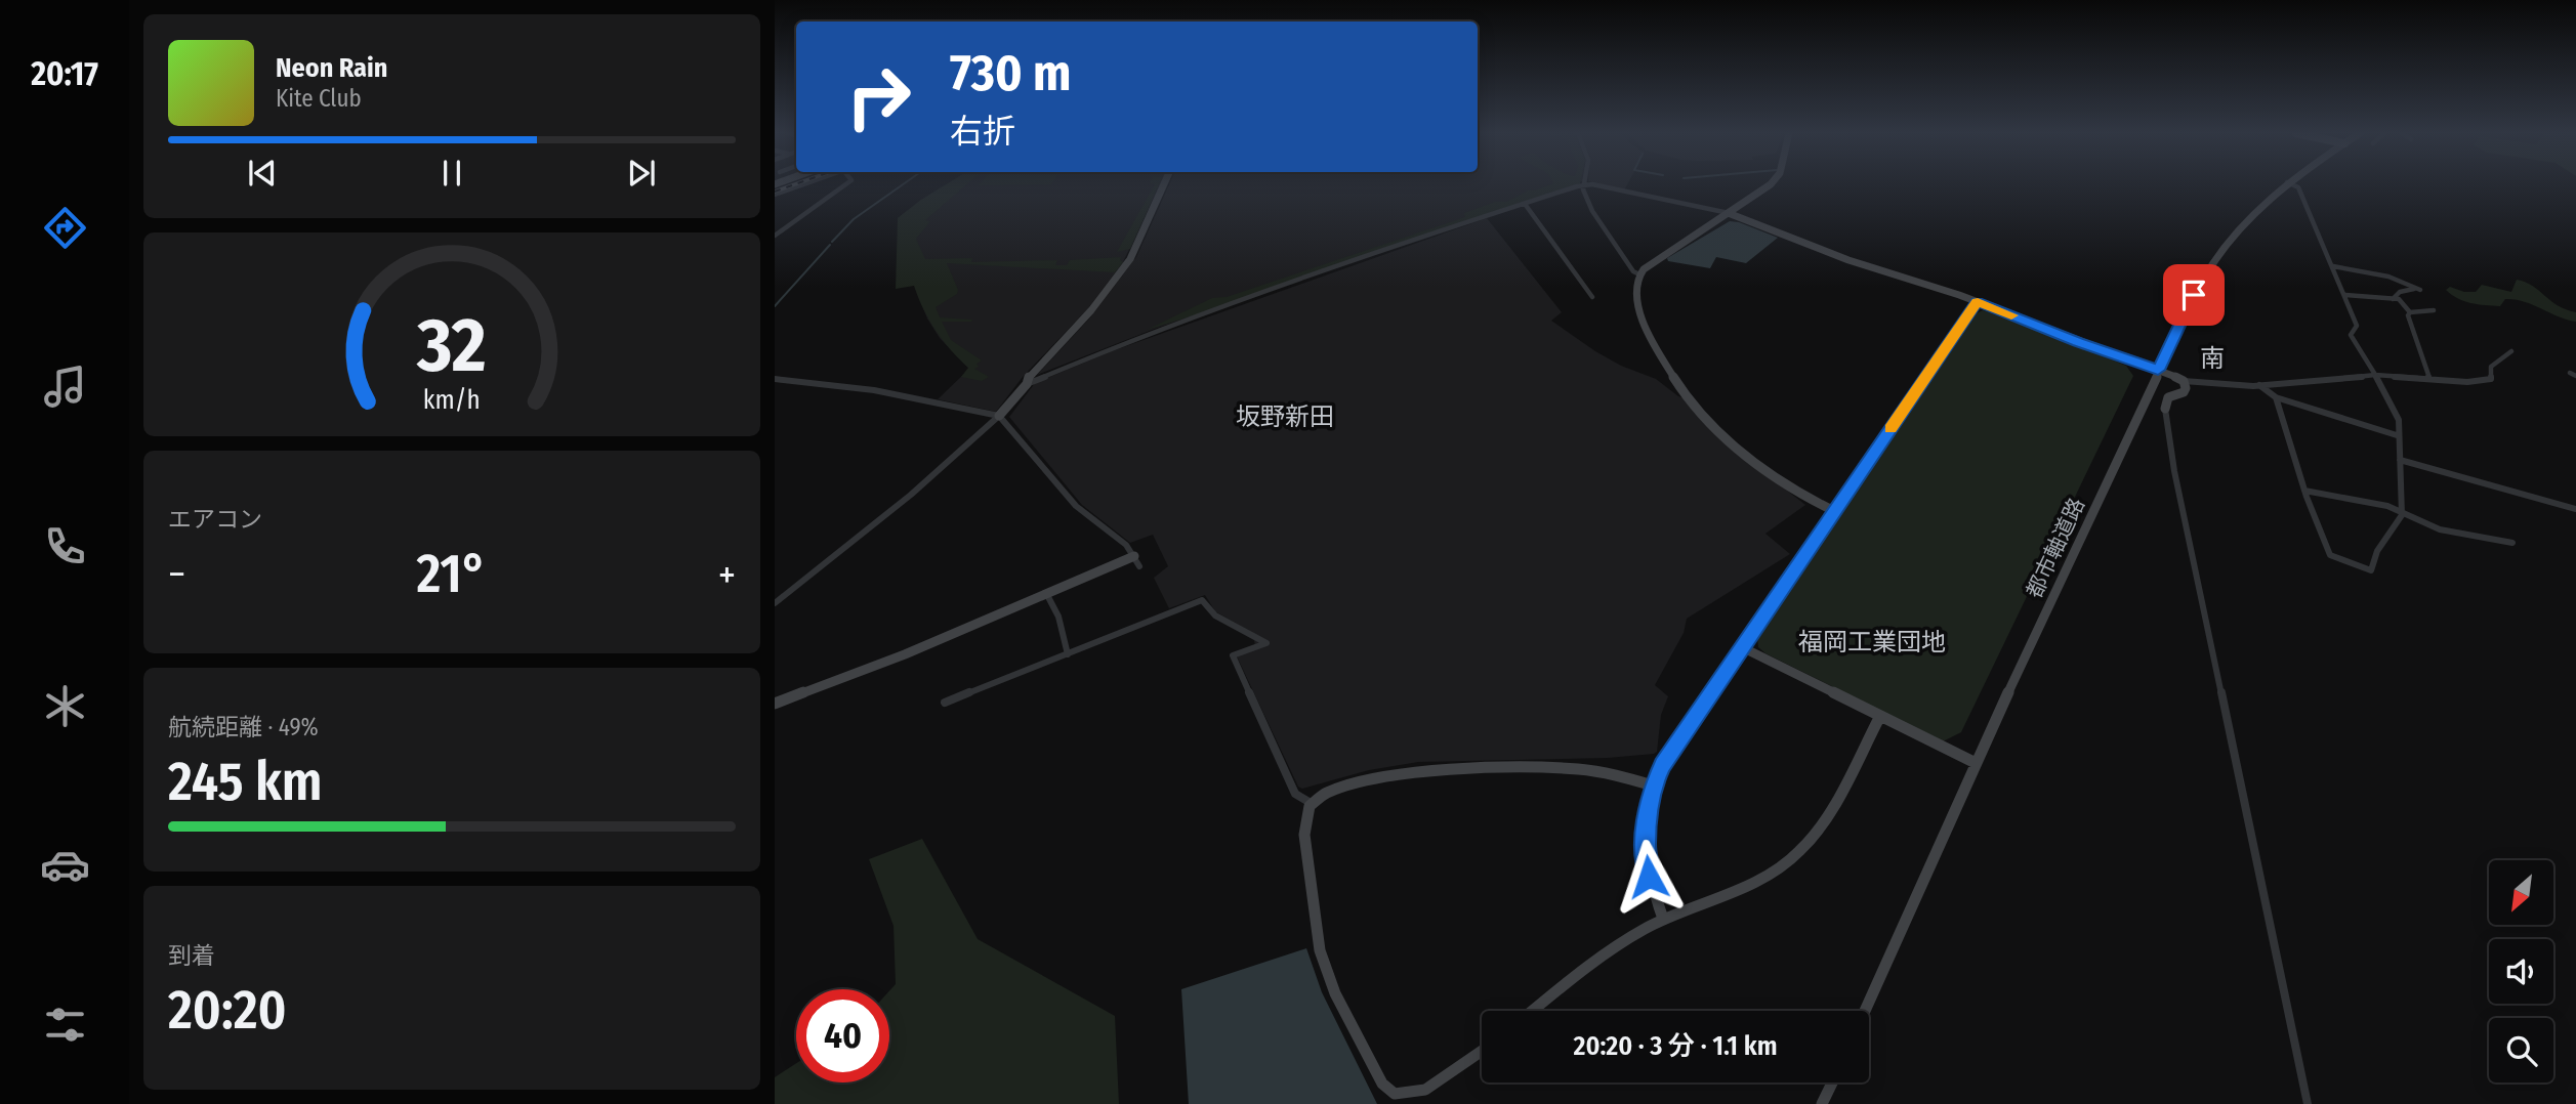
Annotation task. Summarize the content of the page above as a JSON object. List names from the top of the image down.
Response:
{
  "streets": {
    "street": ["都市軸道路"]
  },
  "districts": ["南", "坂野新田", "福岡工業団地"],
  "north": "bottom left",
  "page": {
    "tabs": "20:17",
    "turn": ["730 m", "右折"],
    "song": ["Neon Rain", "Kite Club"],
    "tile": [
      "エアコン",
      ["航続距離 · 49%", "245 km"],
      ["到着", "20:20"]
    ],
    "heat": ["−", "21°", "+"],
    "limit": "40",
    "trip": "20:20 · 3 分 · 1.1 km",
    "gauge": ["32", "km/h"]
  }
}
